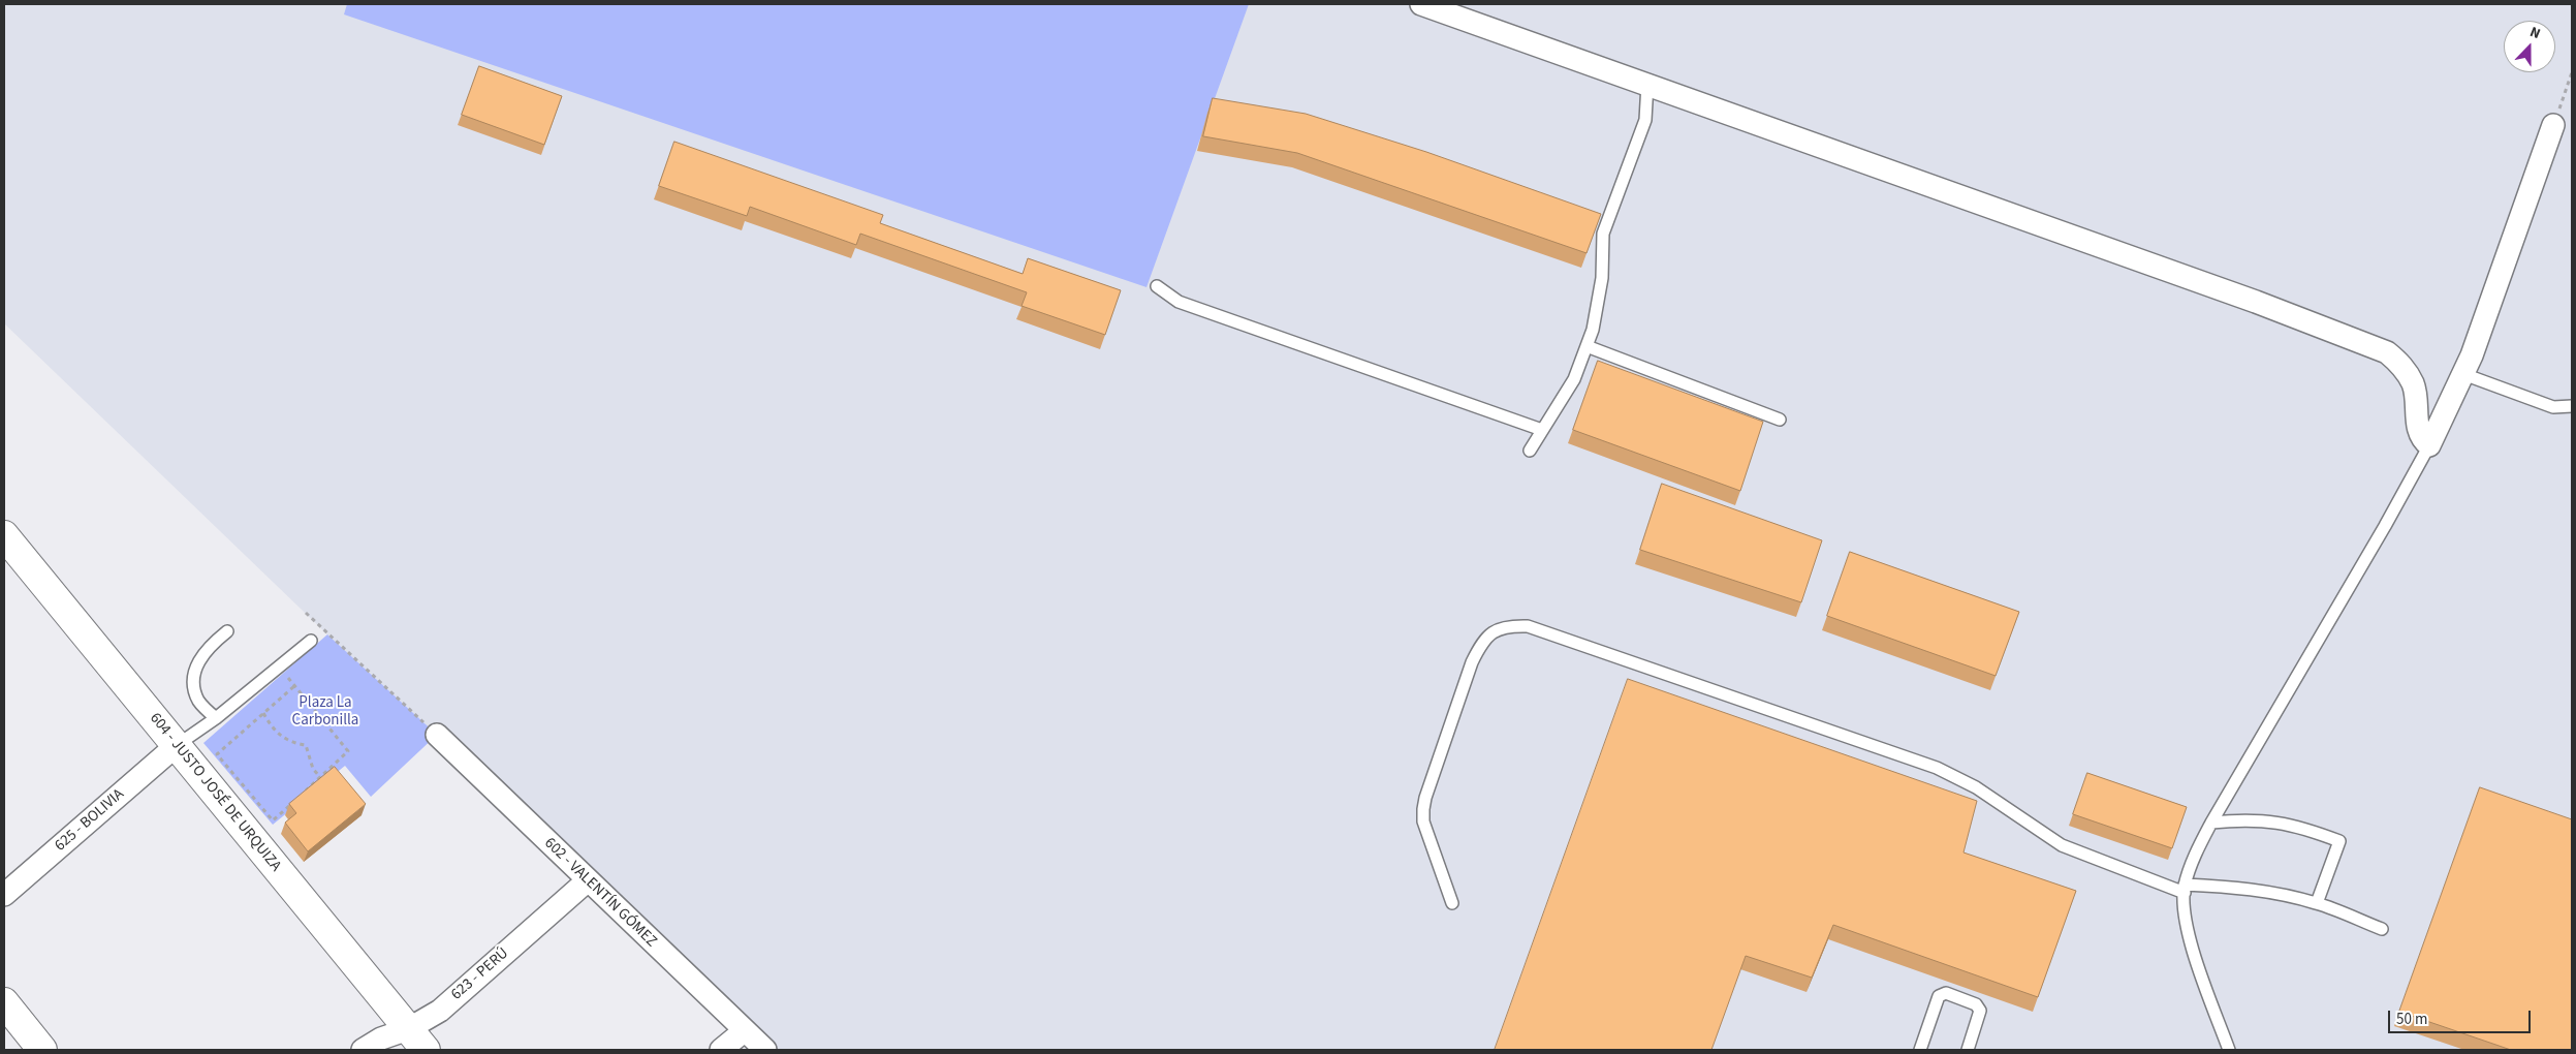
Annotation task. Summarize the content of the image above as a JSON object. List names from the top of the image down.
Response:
{
  "streets": {
    "main road": ["604 - JUSTO JOSÉ DE URQUIZA"],
    "street": ["625 - BOLIVIA", "602 - VALENTÍN GÓMEZ", "623 - PERÚ"]
  },
  "crossings": [
    ["604 - JUSTO JOSÉ DE URQUIZA", "625 - BOLIVIA"],
    ["604 - JUSTO JOSÉ DE URQUIZA", "623 - PERÚ"],
    ["602 - VALENTÍN GÓMEZ", "623 - PERÚ"]
  ],
  "parks": ["Plaza La Carbonilla"],
  "scale_bar": "50 m",
  "north": "top"
}
